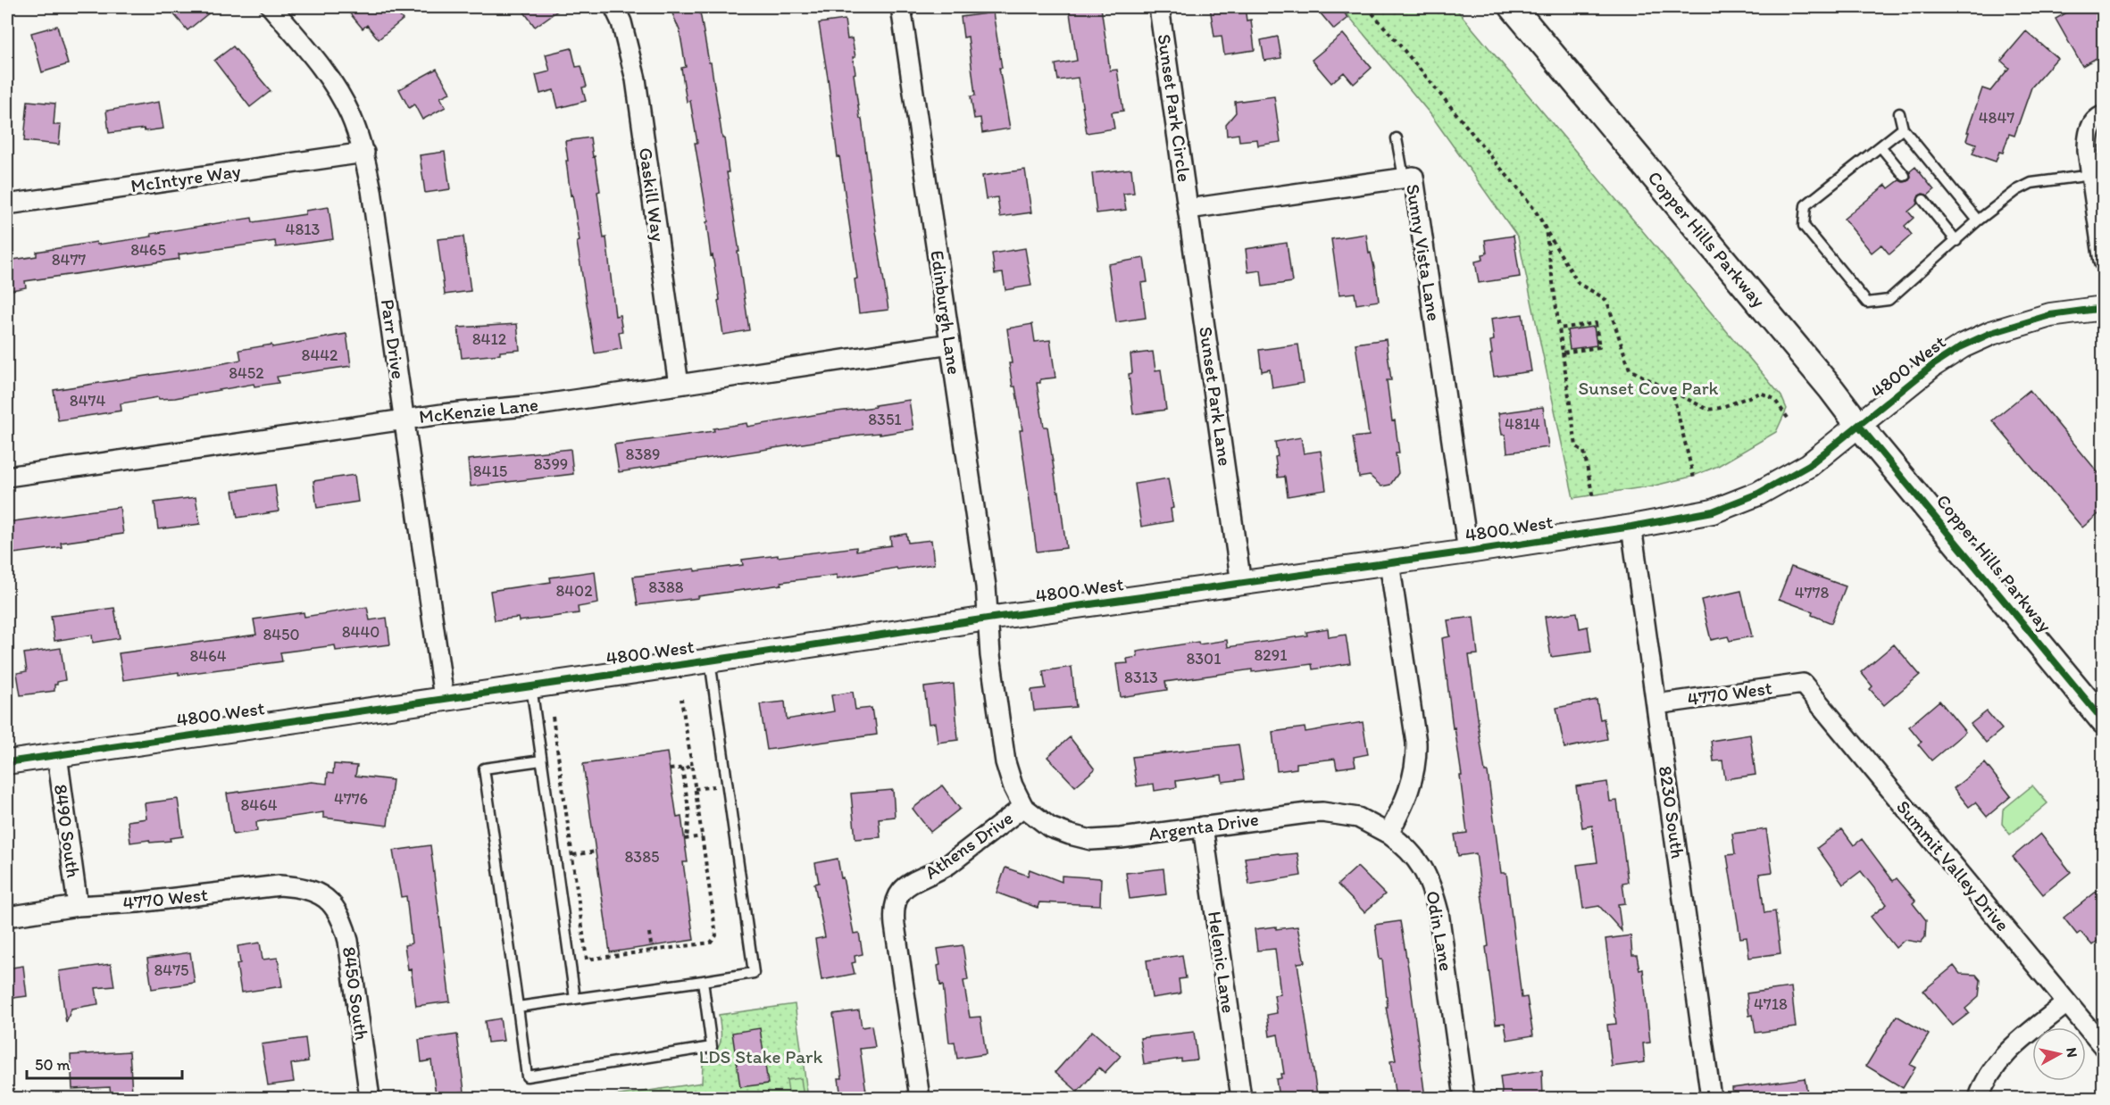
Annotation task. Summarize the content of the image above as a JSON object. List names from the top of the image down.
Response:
{
  "streets": {
    "main road": ["Copper Hills Parkway"],
    "street": [
      "Sunset Park Circle",
      "McIntyre Way",
      "Gaskill Way",
      "Sunny Vista Lane",
      "Edinburgh Lane",
      "Parr Drive",
      "4800 West",
      "Sunset Park Lane",
      "McKenzie Lane",
      "4770 West",
      "8230 South",
      "Argenta Drive",
      "8490 South",
      "Athens Drive",
      "Summit Valley Drive",
      "Odin Lane",
      "Helenic Lane",
      "8450 South"
    ]
  },
  "crossings": [
    ["Sunset Park Circle", "Sunny Vista Lane"],
    ["Sunset Park Circle", "Sunset Park Lane"],
    ["McIntyre Way", "Parr Drive"],
    ["Gaskill Way", "McKenzie Lane"],
    ["Copper Hills Parkway", "4800 West"],
    ["Sunny Vista Lane", "4800 West"],
    ["Sunny Vista Lane", "Sunset Park Lane"],
    ["Edinburgh Lane", "4800 West"],
    ["Edinburgh Lane", "McKenzie Lane"],
    ["Edinburgh Lane", "Athens Drive"],
    ["Parr Drive", "4800 West"],
    ["Parr Drive", "McKenzie Lane"],
    ["4800 West", "Sunset Park Lane"],
    ["4800 West", "8230 South"],
    ["4800 West", "8490 South"],
    ["4800 West", "Athens Drive"],
    ["4770 West", "8230 South"],
    ["4770 West", "8490 South"],
    ["4770 West", "Summit Valley Drive"],
    ["4770 West", "8450 South"],
    ["Argenta Drive", "Athens Drive"],
    ["Argenta Drive", "Odin Lane"],
    ["Argenta Drive", "Helenic Lane"]
  ],
  "parks": ["Sunset Cove Park", "LDS Stake Park"],
  "house_numbers": [
    "4847",
    "4813",
    "8465",
    "8477",
    "8412",
    "8442",
    "8452",
    "8474",
    "8351",
    "4814",
    "8389",
    "8399",
    "8415",
    "8388",
    "8402",
    "4778",
    "8440",
    "8450",
    "8291",
    "8464",
    "8301",
    "8313",
    "4776",
    "8464",
    "8385",
    "8475",
    "4718"
  ],
  "scale_bar": "50 m",
  "north": "right"
}
